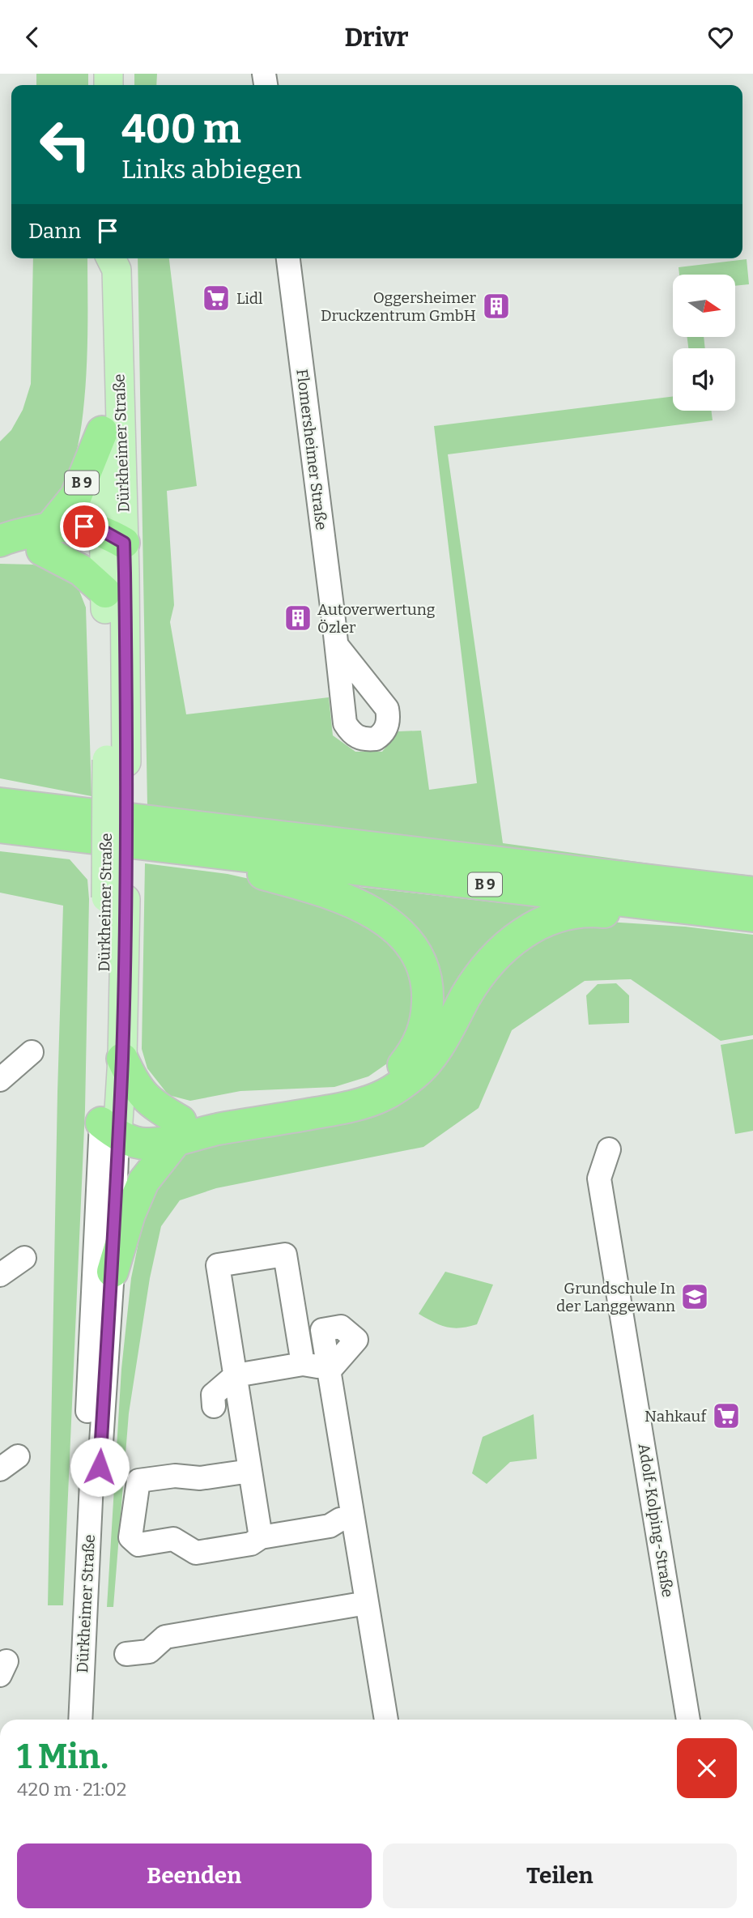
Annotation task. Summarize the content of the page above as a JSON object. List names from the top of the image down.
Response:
{
  "streets": {
    "highway": ["B 9"],
    "main road": ["Dürkheimer Straße"],
    "street": ["Flomersheimer Straße", "Adolf-Kolping-Straße"]
  },
  "crossings": [
    ["Dürkheimer Straße", "B 9"]
  ],
  "places": {
    "supermarket": ["Lidl", "Nahkauf"],
    "building": ["Oggersheimer Druckzentrum GmbH", "Autoverwertung Özler"],
    "school or university": ["Grundschule In der Langgewann"]
  },
  "north": "right",
  "page": {
    "header": "Drivr",
    "turn": ["400 m", "Links abbiegen"],
    "then": "Dann",
    "heading": ["1 Min.", "420 m · 21:02"],
    "buttons": ["Beenden", "Teilen"]
  }
}
